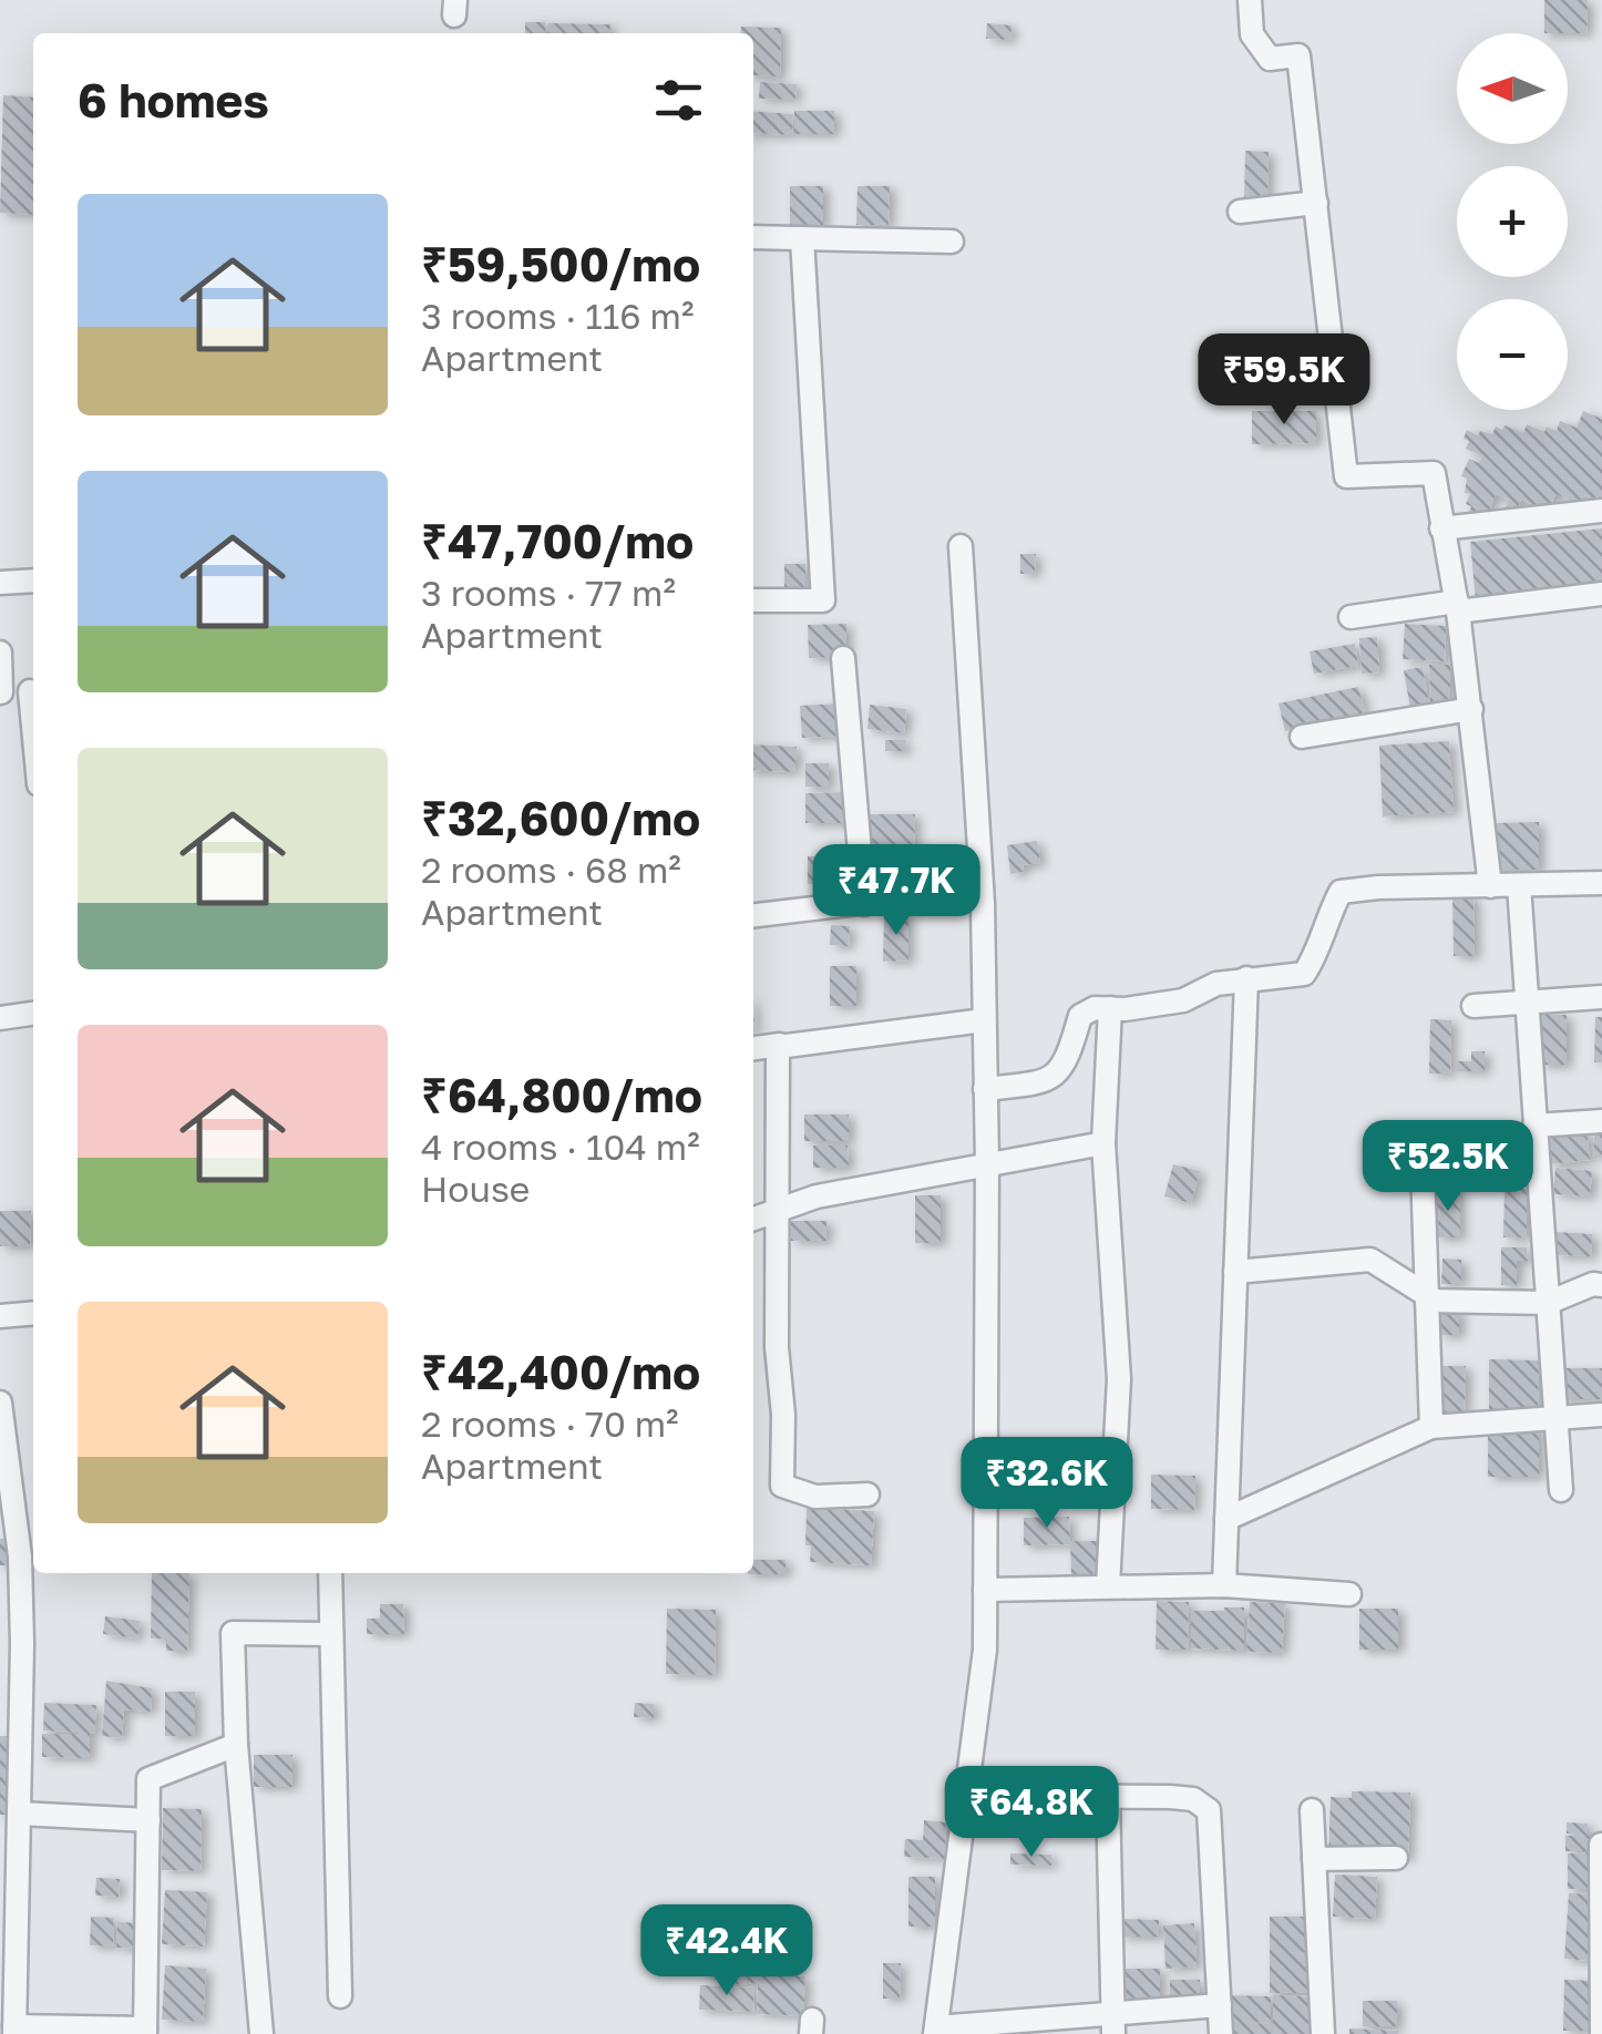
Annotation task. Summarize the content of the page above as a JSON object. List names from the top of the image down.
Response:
{
  "north": "left",
  "page": {
    "map_buttons": ["+", "−"],
    "heading": "6 homes",
    "list": [
      {
        "name": "₹59,500/mo",
        "note": "3 rooms · 116 m² · Apartment"
      },
      {
        "name": "₹47,700/mo",
        "note": "3 rooms · 77 m² · Apartment"
      },
      {
        "name": "₹32,600/mo",
        "note": "2 rooms · 68 m² · Apartment"
      },
      {
        "name": "₹64,800/mo",
        "note": "4 rooms · 104 m² · House"
      },
      {
        "name": "₹42,400/mo",
        "note": "2 rooms · 70 m² · Apartment"
      }
    ],
    "price": [
      "₹59.5K",
      "₹47.7K",
      "₹52.5K",
      "₹32.6K",
      "₹64.8K",
      "₹42.4K"
    ]
  }
}
